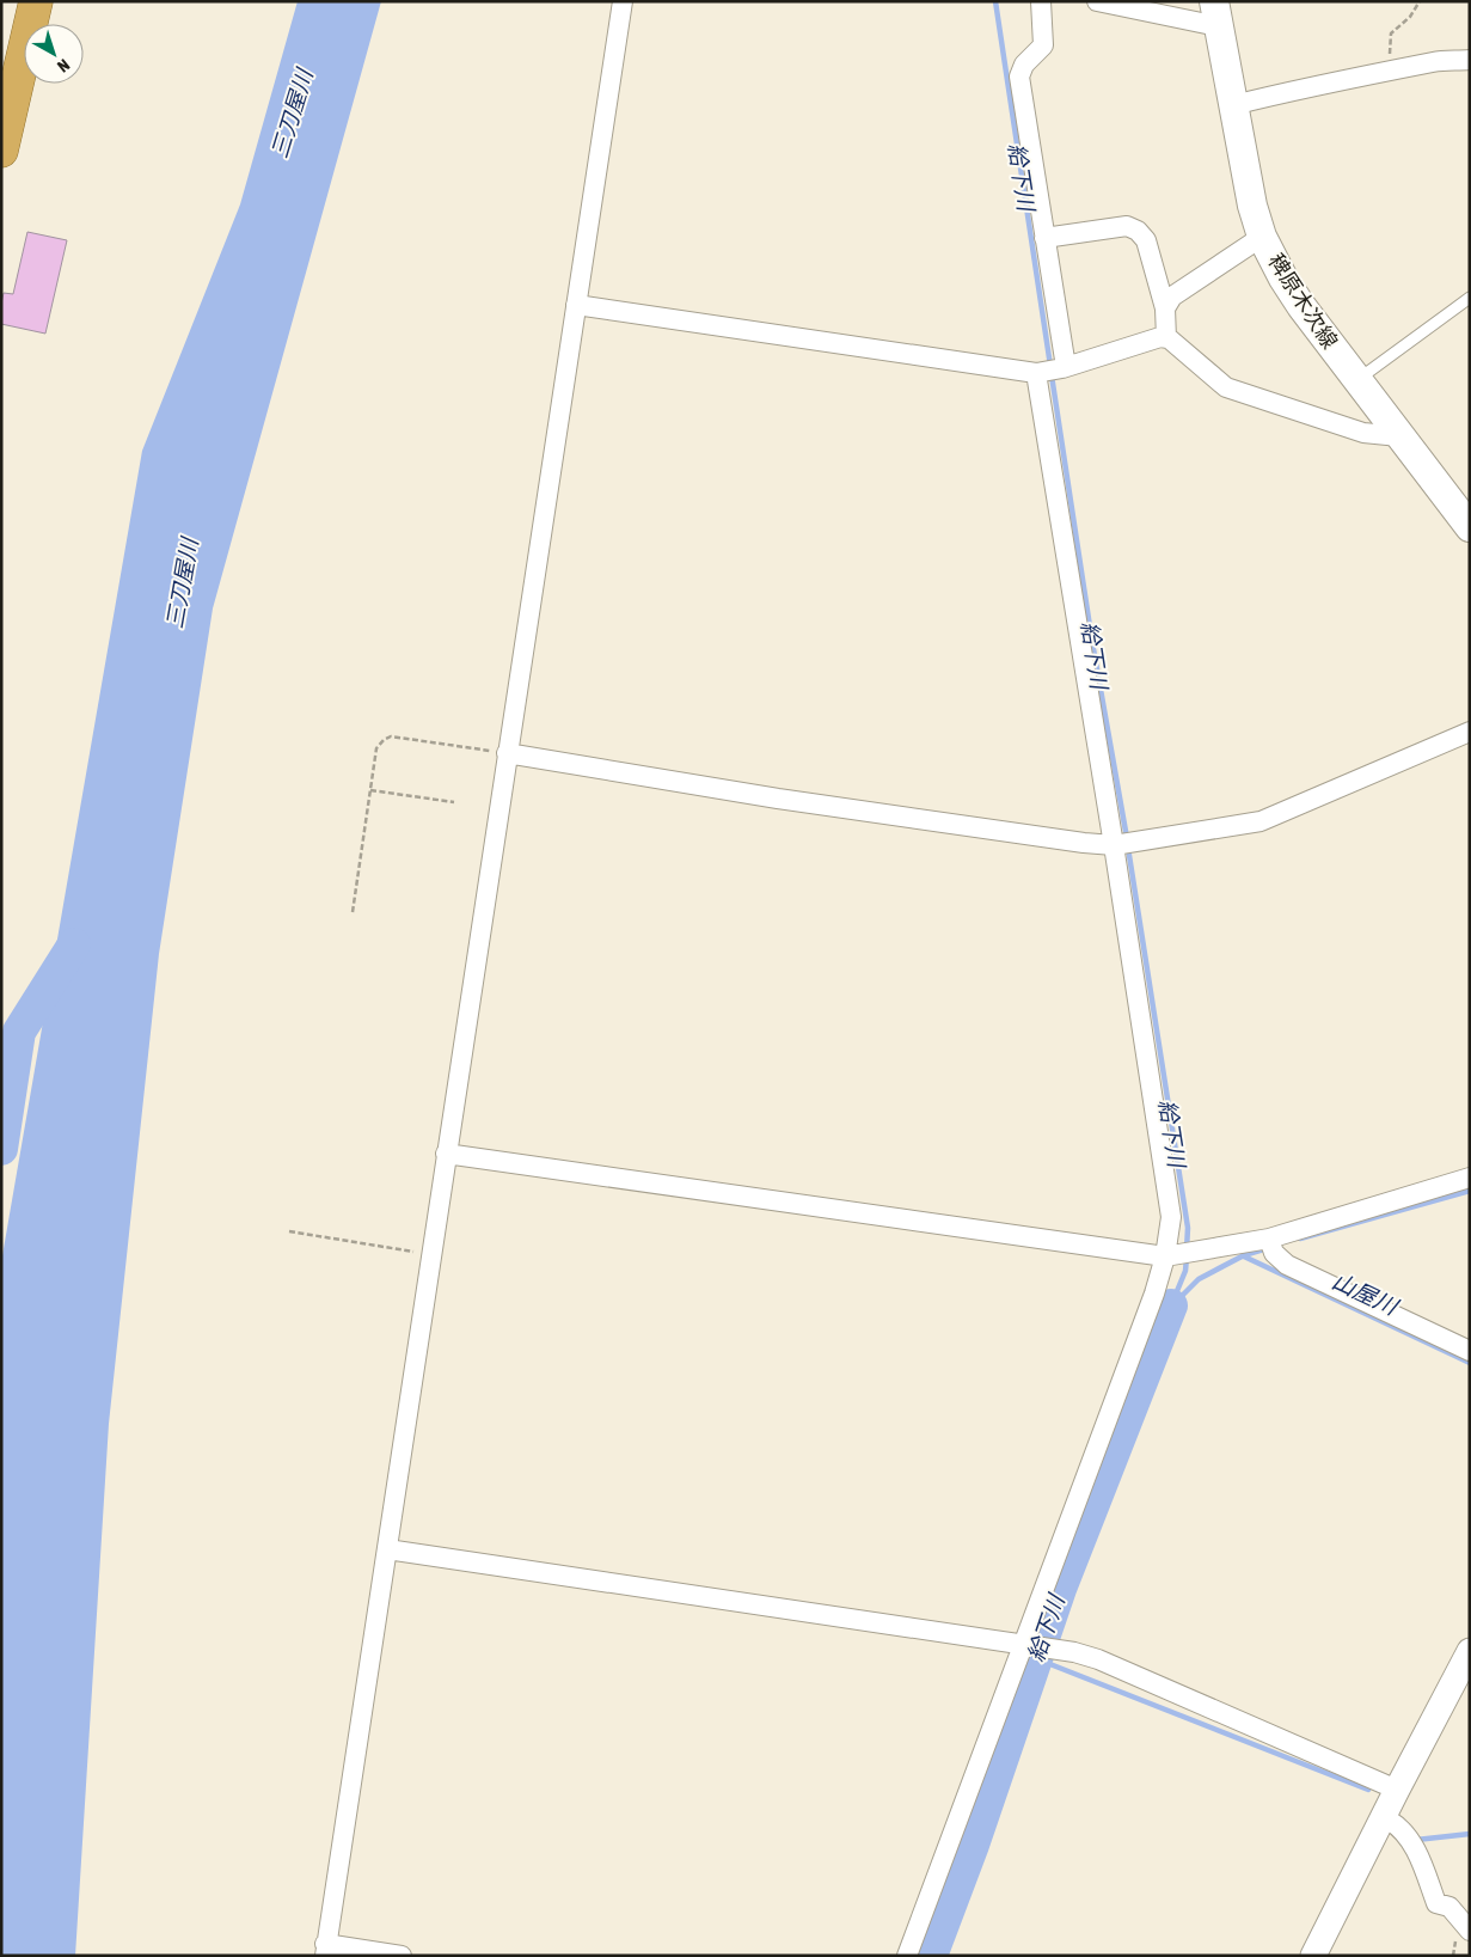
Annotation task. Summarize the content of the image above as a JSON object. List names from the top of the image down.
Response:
{
  "streets": {
    "main road": ["稗原木次線"]
  },
  "water": ["三刀屋川", "給下川", "山屋川"],
  "north": "bottom right"
}
